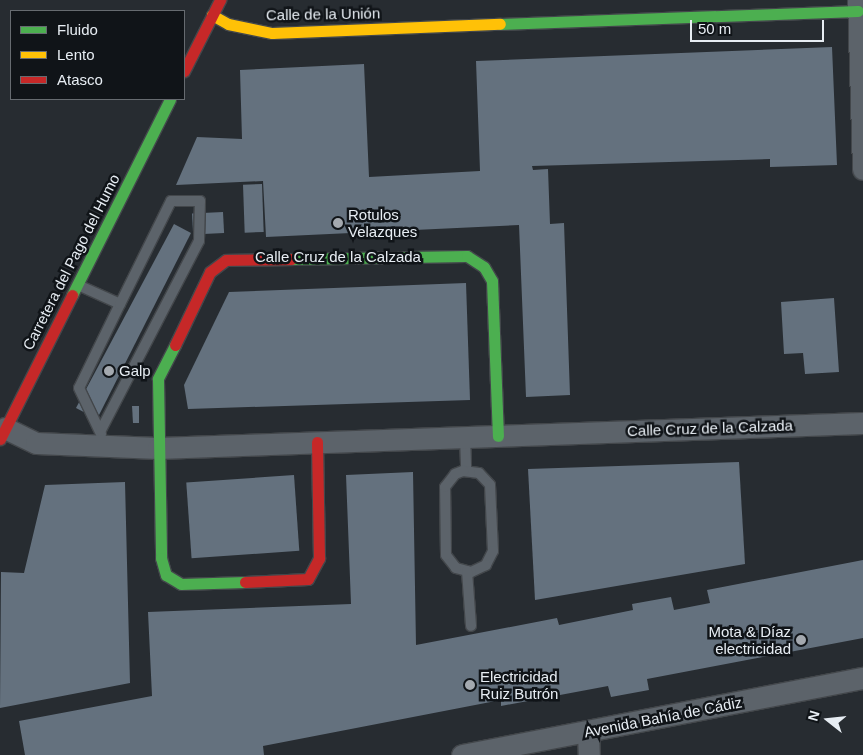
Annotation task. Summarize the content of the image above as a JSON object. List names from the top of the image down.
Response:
{
  "streets": {
    "street": [
      "Calle de la Unión",
      "Calle Cruz de la Calzada",
      "Carretera del Pago del Humo",
      "Avenida Bahía de Cádiz"
    ]
  },
  "crossings": [
    ["Calle Cruz de la Calzada", "Carretera del Pago del Humo"]
  ],
  "places": [
    "Rotulos Velazques",
    "Galp",
    "Mota & Díaz electricidad",
    "Electricidad Ruiz Butrón"
  ],
  "legend": ["Fluido", "Lento", "Atasco"],
  "scale_bar": "50 m",
  "north": "left"
}
